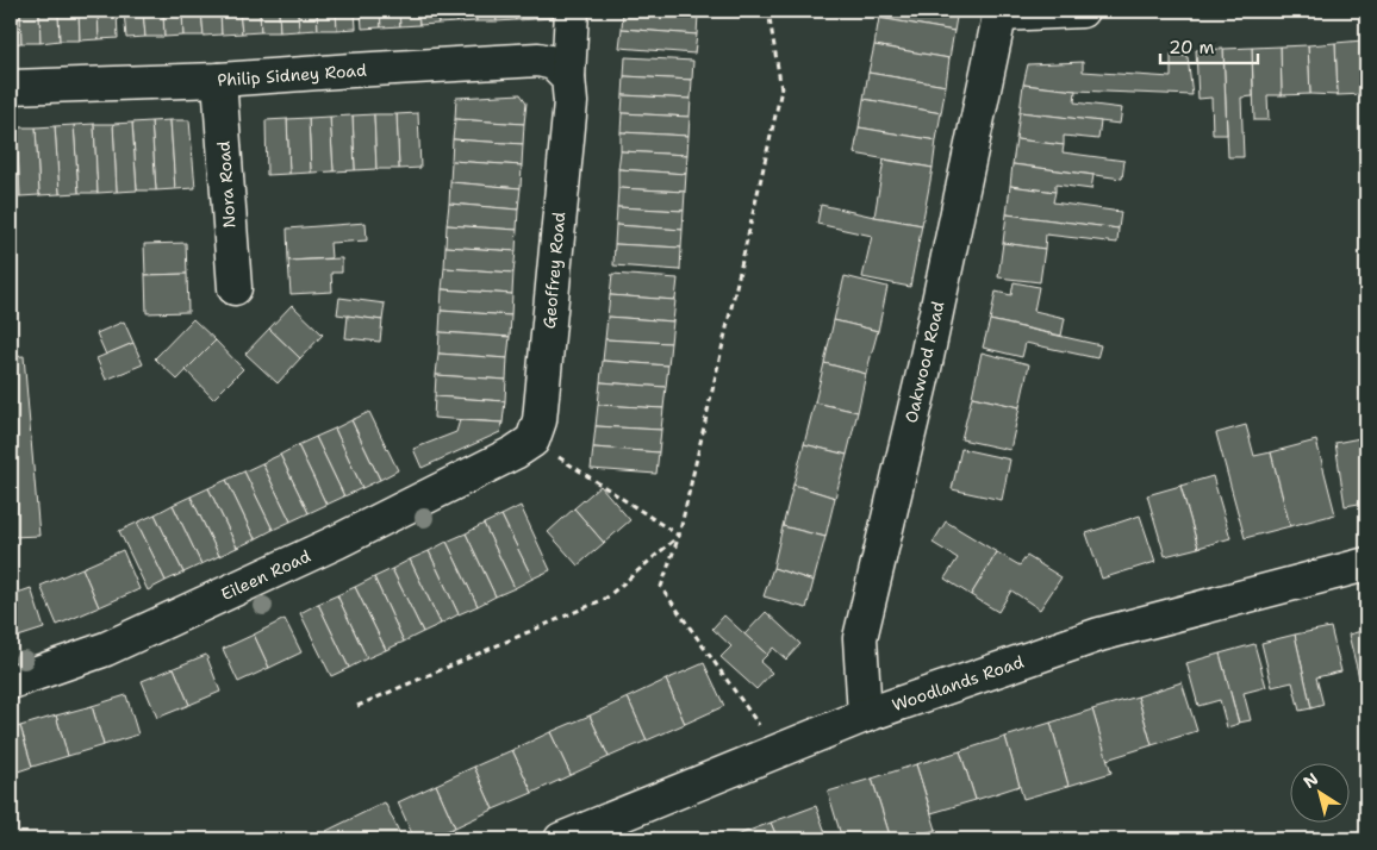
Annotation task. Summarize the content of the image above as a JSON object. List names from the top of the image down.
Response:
{
  "streets": {
    "street": [
      "Philip Sidney Road",
      "Nora Road",
      "Geoffrey Road",
      "Oakwood Road",
      "Eileen Road",
      "Woodlands Road"
    ]
  },
  "crossings": [
    ["Philip Sidney Road", "Nora Road"],
    ["Philip Sidney Road", "Geoffrey Road"],
    ["Geoffrey Road", "Eileen Road"],
    ["Oakwood Road", "Woodlands Road"]
  ],
  "scale_bar": "20 m",
  "north": "top left"
}
